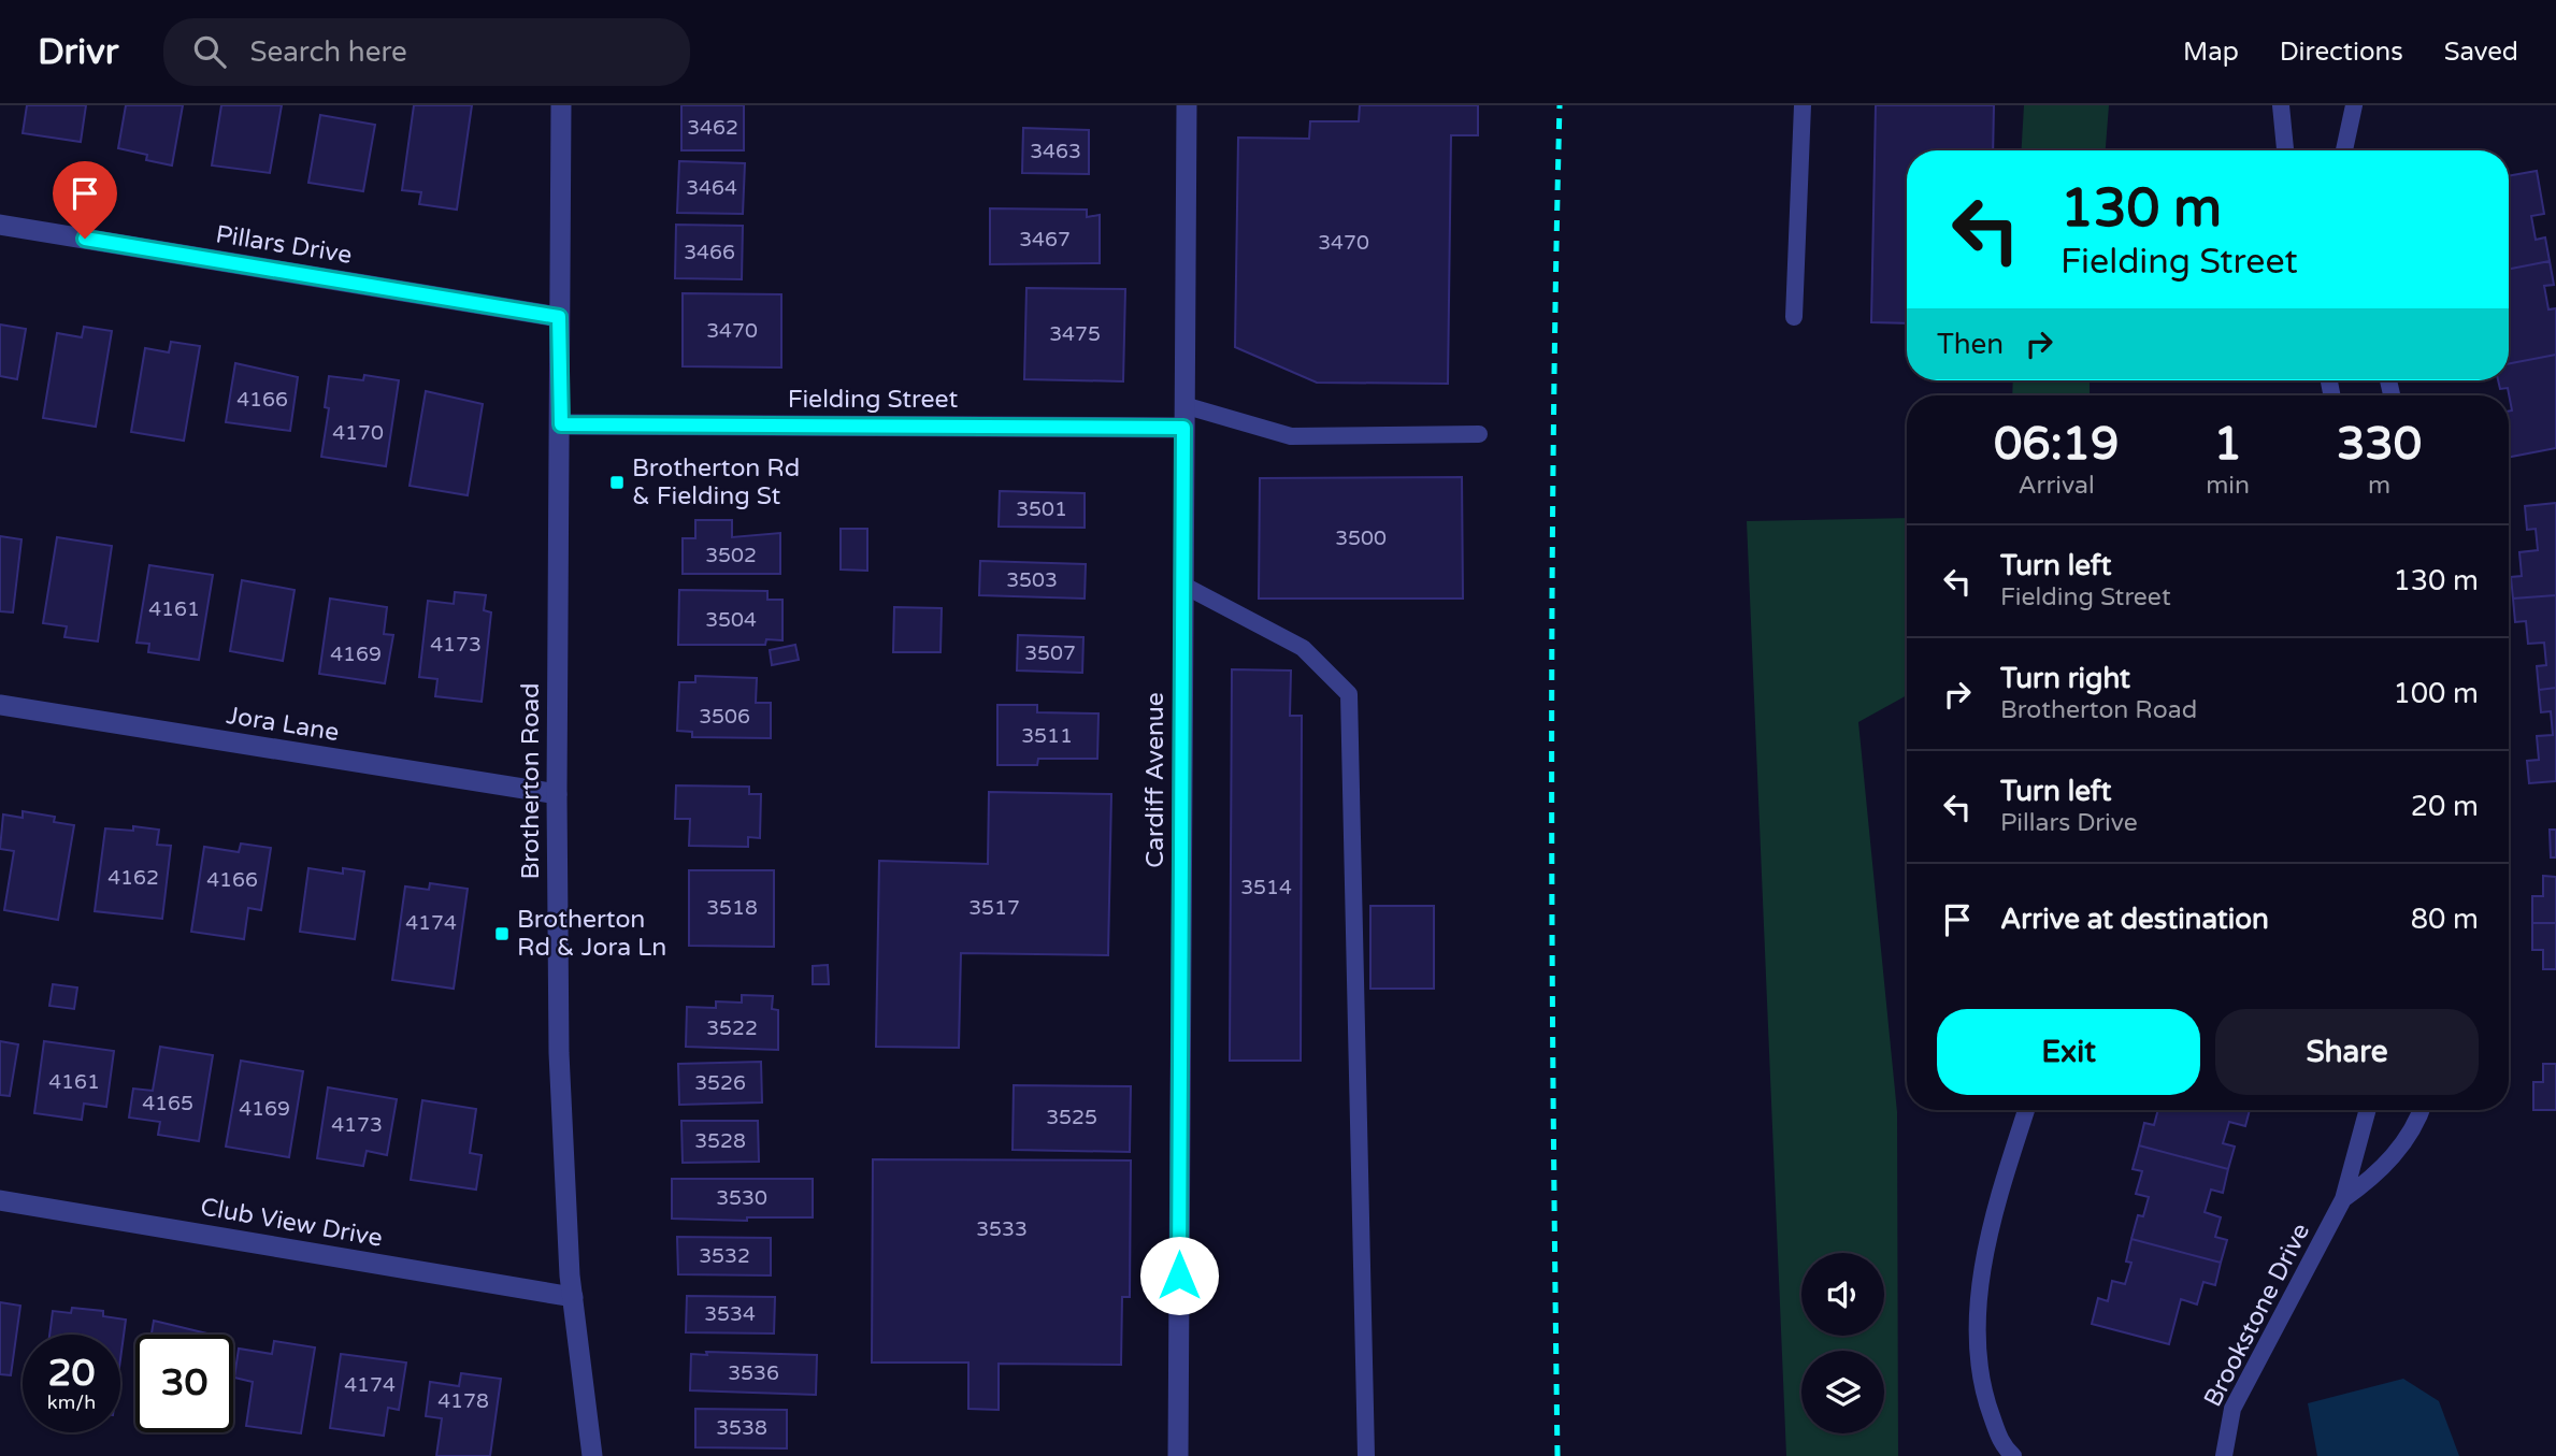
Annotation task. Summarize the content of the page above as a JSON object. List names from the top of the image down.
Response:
{
  "streets": {
    "street": [
      "Pillars Drive",
      "Fielding Street",
      "Jora Lane",
      "Cardiff Avenue",
      "Brotherton Road",
      "Club View Drive"
    ],
    "lane": ["Brookstone Drive"]
  },
  "crossings": [
    ["Pillars Drive", "Brotherton Road"],
    ["Fielding Street", "Cardiff Avenue"],
    ["Fielding Street", "Brotherton Road"],
    ["Jora Lane", "Brotherton Road"],
    ["Brotherton Road", "Club View Drive"]
  ],
  "places": {
    "transit": ["Brotherton Rd & Fielding St", "Brotherton Rd & Jora Ln"]
  },
  "house_numbers": [
    "3462",
    "3463",
    "3464",
    "3467",
    "3470",
    "3466",
    "3470",
    "3475",
    "4166",
    "4170",
    "3501",
    "3500",
    "3502",
    "3503",
    "4161",
    "3504",
    "4173",
    "3507",
    "4169",
    "3506",
    "3511",
    "4162",
    "4166",
    "3514",
    "3518",
    "3517",
    "4174",
    "3522",
    "4161",
    "3526",
    "4165",
    "4169",
    "3525",
    "4173",
    "3528",
    "3530",
    "3533",
    "3532",
    "3534",
    "3536",
    "4174",
    "4178",
    "3538"
  ],
  "page": {
    "header": "Drivr",
    "search": "Search here",
    "nav": ["Map", "Directions", "Saved"],
    "turn": ["130 m", "Fielding Street"],
    "then": "Then",
    "eta": [
      "06:19",
      "Arrival",
      "1",
      "min",
      "330",
      "m"
    ],
    "list": [
      {
        "name": "Turn left",
        "note": "Fielding Street",
        "value": "130 m"
      },
      {
        "name": "Turn right",
        "note": "Brotherton Road",
        "value": "100 m"
      },
      {
        "name": "Turn left",
        "note": "Pillars Drive",
        "value": "20 m"
      },
      {
        "name": "Arrive at destination",
        "value": "80 m"
      }
    ],
    "buttons": ["Exit", "Share"],
    "speed": "20 km/h",
    "limit": "30"
  }
}
